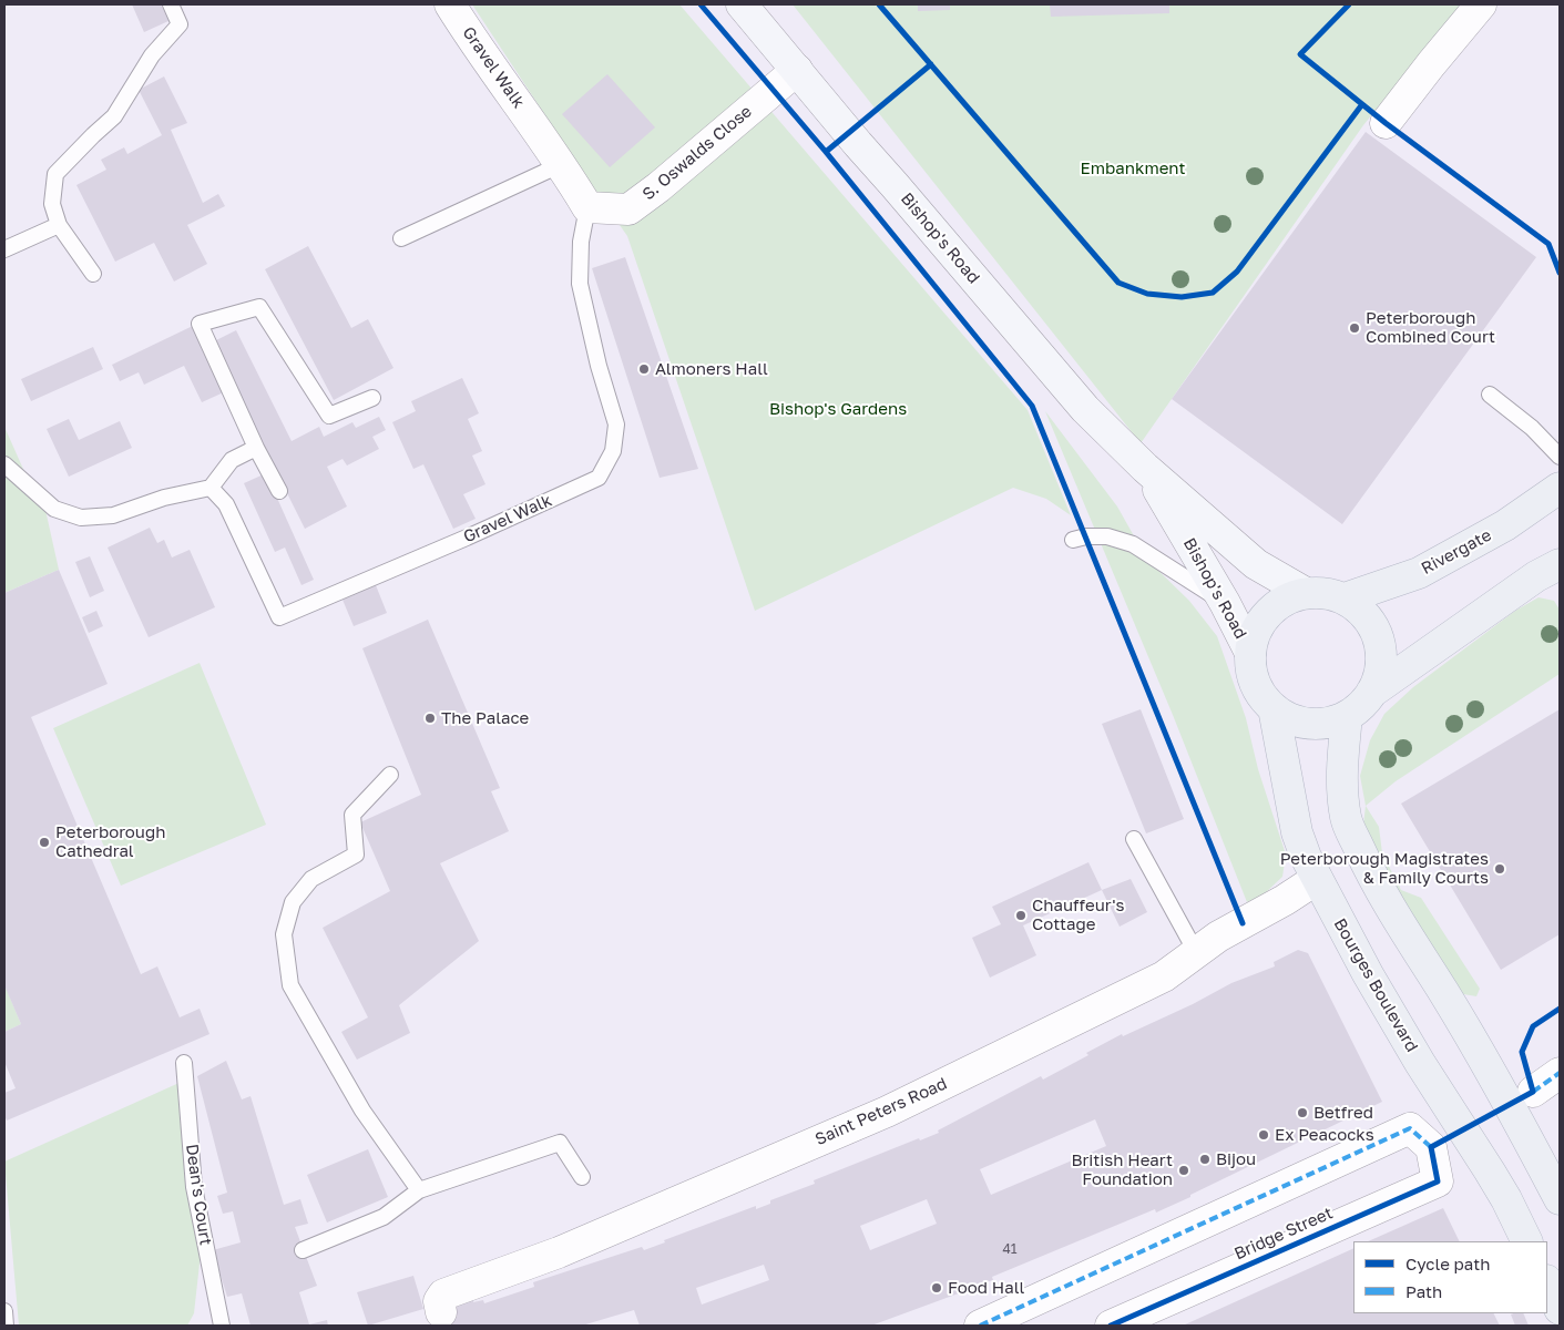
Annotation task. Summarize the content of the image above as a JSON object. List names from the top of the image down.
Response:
{
  "streets": {
    "main road": ["Rivergate", "Bourges Boulevard"],
    "street": [
      "Gravel Walk",
      "S. Oswalds Close",
      "Bishop's Road",
      "Saint Peters Road",
      "Bridge Street"
    ],
    "lane": ["Dean's Court"]
  },
  "crossings": [
    ["Gravel Walk", "S. Oswalds Close"],
    ["S. Oswalds Close", "Bishop's Road"],
    ["Bishop's Road", "Rivergate"],
    ["Bishop's Road", "Bourges Boulevard"],
    ["Rivergate", "Bourges Boulevard"],
    ["Bourges Boulevard", "Saint Peters Road"]
  ],
  "parks": ["Embankment", "Bishop's Gardens"],
  "places": [
    "Peterborough Combined Court",
    "Almoners Hall",
    "The Palace",
    "Peterborough Cathedral",
    "Peterborough Magistrates & Family Courts",
    "Chauffeur's Cottage",
    "Betfred",
    "Ex Peacocks",
    "Bijou",
    "British Heart Foundation",
    "Food Hall"
  ],
  "house_numbers": ["41"],
  "legend": ["Cycle path", "Path"]
}
